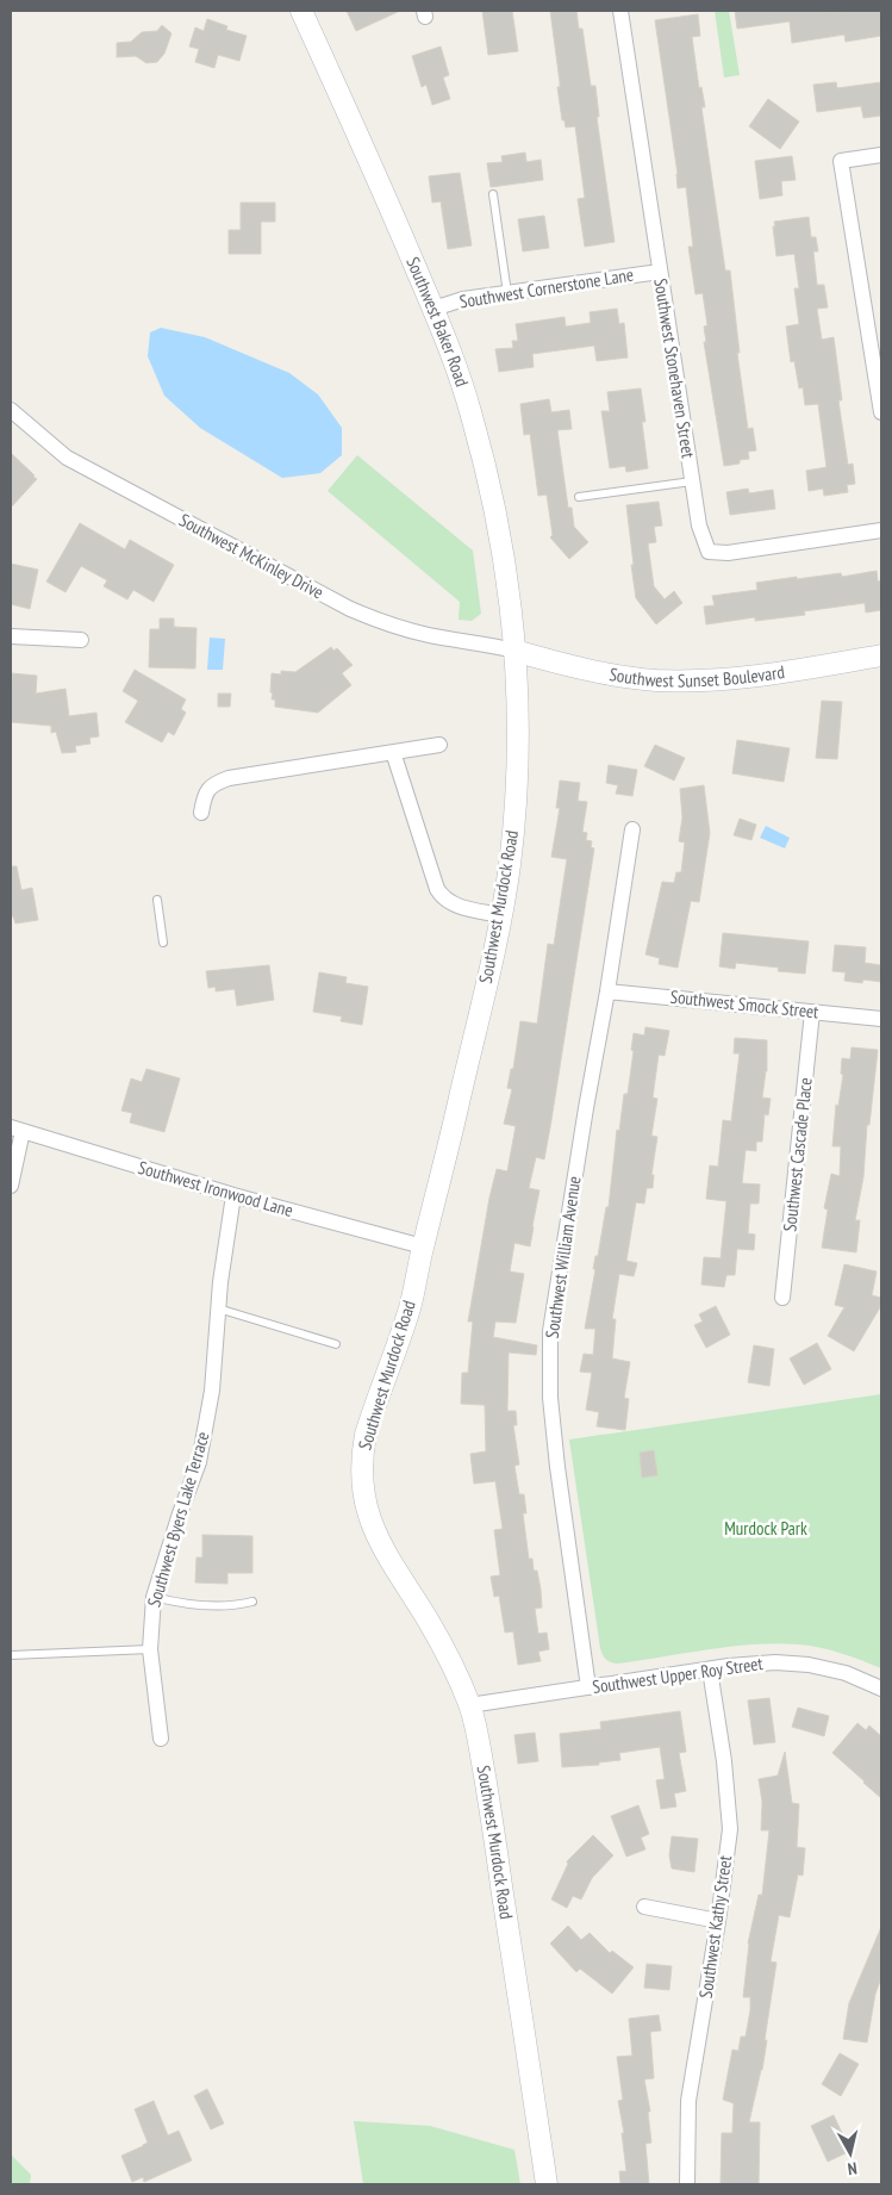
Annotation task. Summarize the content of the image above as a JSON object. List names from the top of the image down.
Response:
{
  "streets": {
    "main road": ["Southwest Baker Road", "Southwest Sunset Boulevard", "Southwest Murdock Road"],
    "street": [
      "Southwest Cornerstone Lane",
      "Southwest Stonehaven Street",
      "Southwest McKinley Drive",
      "Southwest Smock Street",
      "Southwest Cascade Place",
      "Southwest Ironwood Lane",
      "Southwest William Avenue",
      "Southwest Byers Lake Terrace",
      "Southwest Upper Roy Street",
      "Southwest Kathy Street"
    ]
  },
  "crossings": [
    ["Southwest Cornerstone Lane", "Southwest Baker Road"],
    ["Southwest Cornerstone Lane", "Southwest Stonehaven Street"],
    ["Southwest Baker Road", "Southwest McKinley Drive"],
    ["Southwest Baker Road", "Southwest Sunset Boulevard"],
    ["Southwest Baker Road", "Southwest Murdock Road"],
    ["Southwest McKinley Drive", "Southwest Sunset Boulevard"],
    ["Southwest McKinley Drive", "Southwest Murdock Road"],
    ["Southwest Sunset Boulevard", "Southwest Murdock Road"],
    ["Southwest Murdock Road", "Southwest Ironwood Lane"],
    ["Southwest Murdock Road", "Southwest Upper Roy Street"],
    ["Southwest Smock Street", "Southwest Cascade Place"],
    ["Southwest Smock Street", "Southwest William Avenue"],
    ["Southwest Ironwood Lane", "Southwest Byers Lake Terrace"],
    ["Southwest William Avenue", "Southwest Upper Roy Street"],
    ["Southwest Upper Roy Street", "Southwest Kathy Street"]
  ],
  "parks": ["Murdock Park"],
  "north": "bottom"
}
